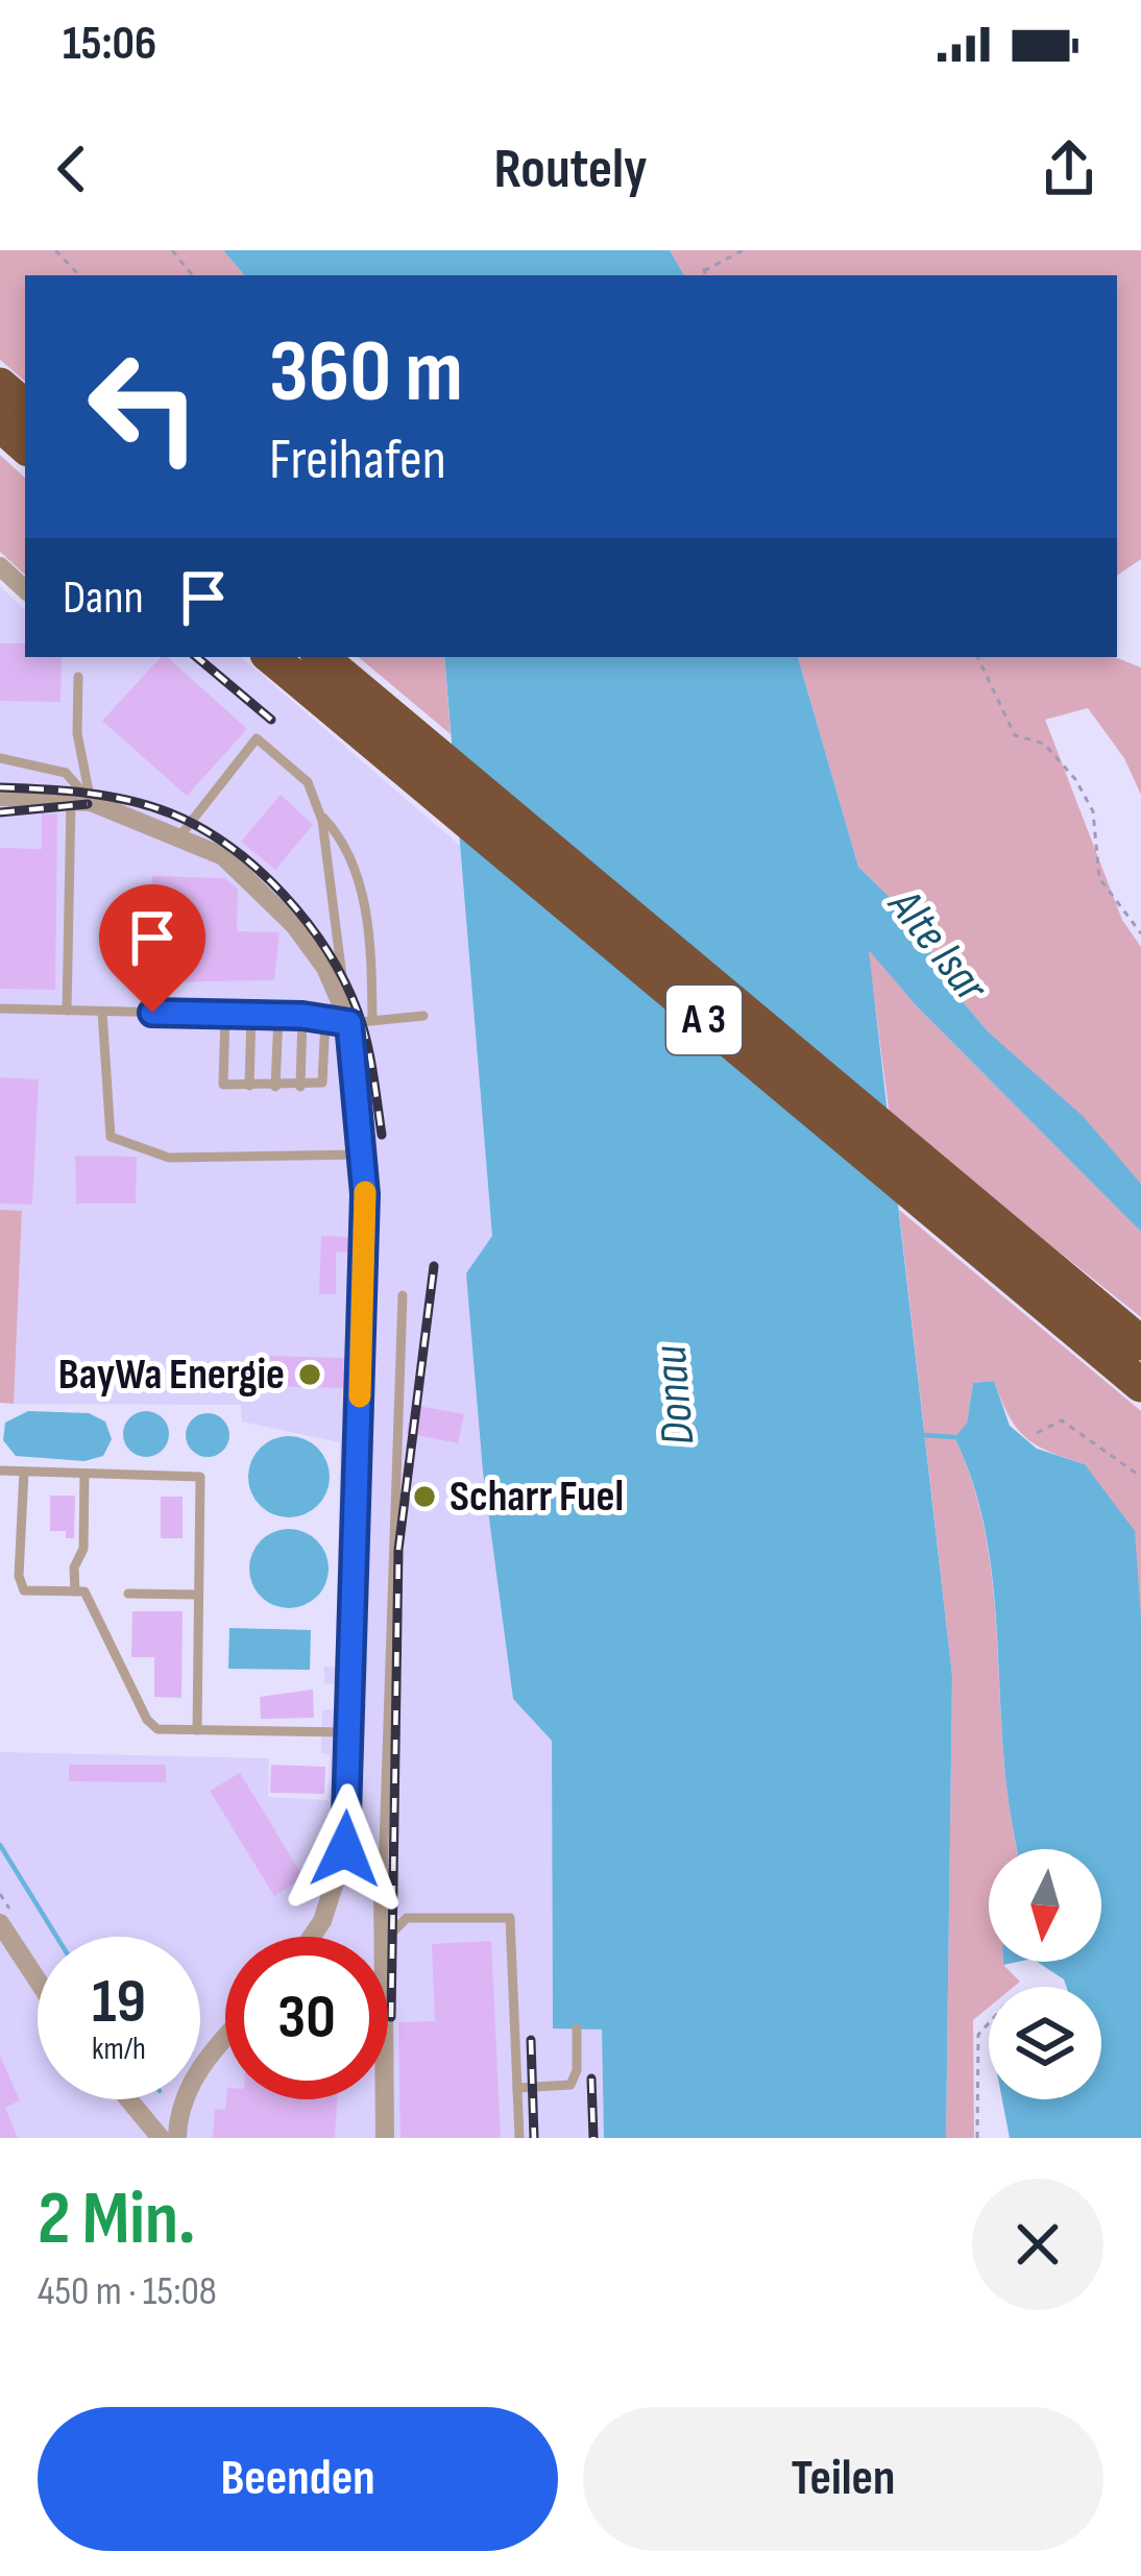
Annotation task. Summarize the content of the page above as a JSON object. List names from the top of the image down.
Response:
{
  "streets": {
    "highway": ["A 3"]
  },
  "water": ["Alte Isar", "Donau"],
  "places": ["BayWa Energie", "Scharr Fuel"],
  "north": "bottom",
  "page": {
    "status": "15:06",
    "header": "Routely",
    "turn": ["360 m", "Freihafen"],
    "then": "Dann",
    "speed": "19 km/h",
    "limit": "30",
    "heading": ["2 Min.", "450 m · 15:08"],
    "buttons": ["Beenden", "Teilen"]
  }
}
